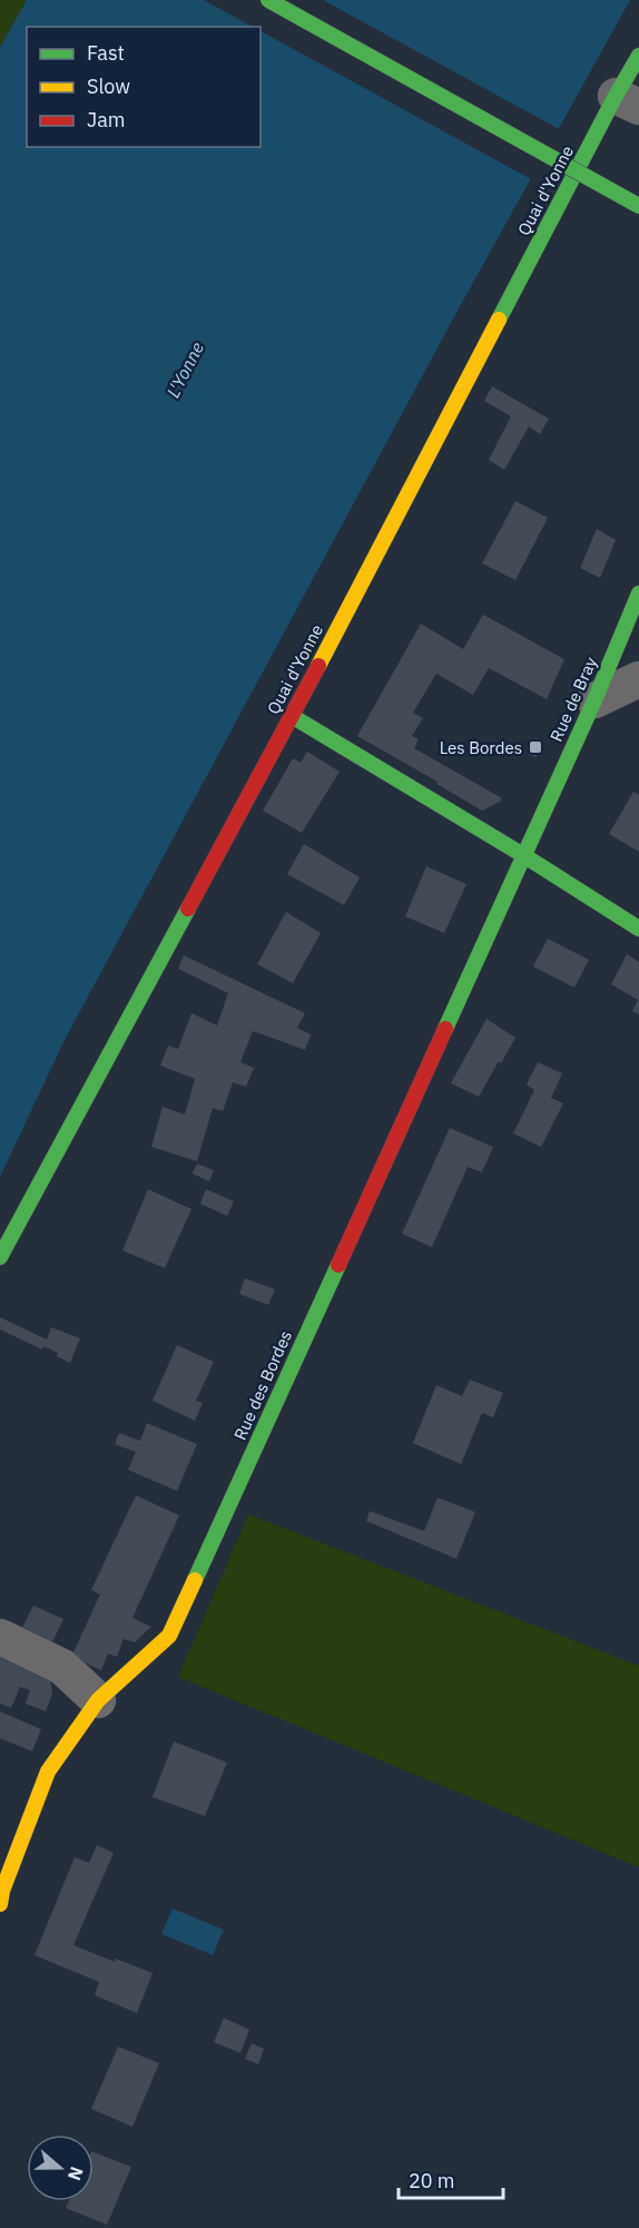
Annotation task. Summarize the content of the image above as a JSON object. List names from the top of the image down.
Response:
{
  "streets": {
    "street": ["Quai d'Yonne", "Rue de Bray", "Rue des Bordes"]
  },
  "crossings": [
    ["Rue de Bray", "Rue des Bordes"]
  ],
  "water": ["L'Yonne"],
  "places": {
    "transit": ["Les Bordes"]
  },
  "legend": ["Fast", "Slow", "Jam"],
  "scale_bar": "20 m",
  "north": "right"
}
